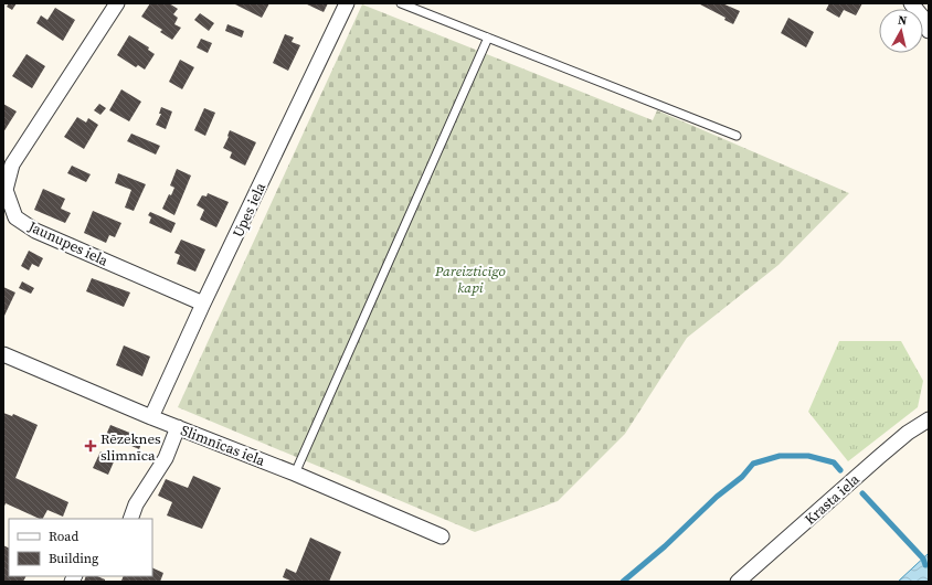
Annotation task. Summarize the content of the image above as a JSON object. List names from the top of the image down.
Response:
{
  "streets": {
    "street": [
      "Upes iela",
      "Jaunupes iela",
      "Slimnīcas iela",
      "Krasta iela"
    ]
  },
  "crossings": [
    ["Upes iela", "Jaunupes iela"],
    ["Upes iela", "Slimnīcas iela"]
  ],
  "parks": ["Pareizticīgo kapi"],
  "places": {
    "health": ["Rēzeknes slimnīca"]
  },
  "legend": ["Road", "Building"],
  "north": "top"
}
